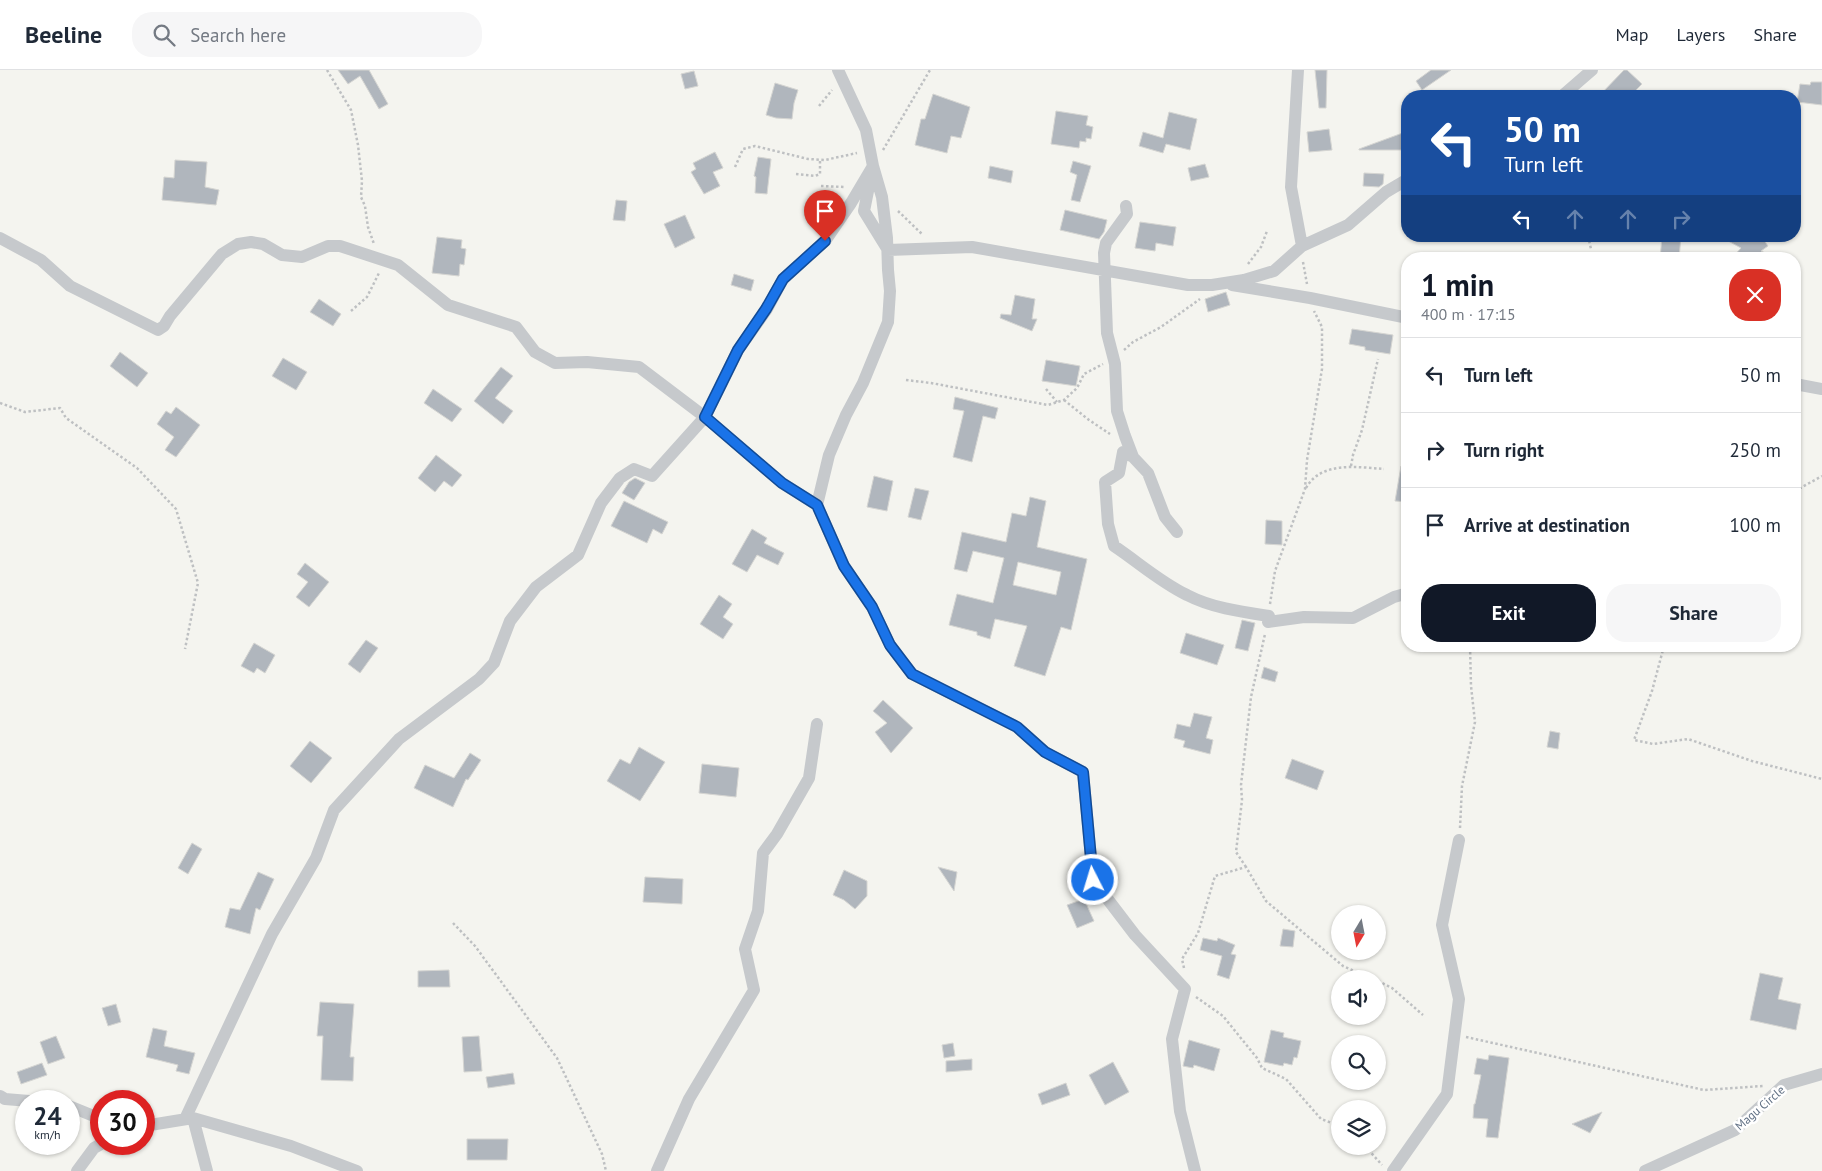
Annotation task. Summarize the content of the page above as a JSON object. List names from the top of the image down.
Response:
{
  "streets": {
    "street": ["Magu Circle"]
  },
  "north": "bottom",
  "page": {
    "header": "Beeline",
    "search": "Search here",
    "nav": ["Map", "Layers", "Share"],
    "turn": ["50 m", "Turn left"],
    "heading": ["1 min", "400 m · 17:15"],
    "list": [
      {
        "name": "Turn left",
        "value": "50 m"
      },
      {
        "name": "Turn right",
        "value": "250 m"
      },
      {
        "name": "Arrive at destination",
        "value": "100 m"
      }
    ],
    "buttons": ["Exit", "Share"],
    "speed": "24 km/h",
    "limit": "30"
  }
}
